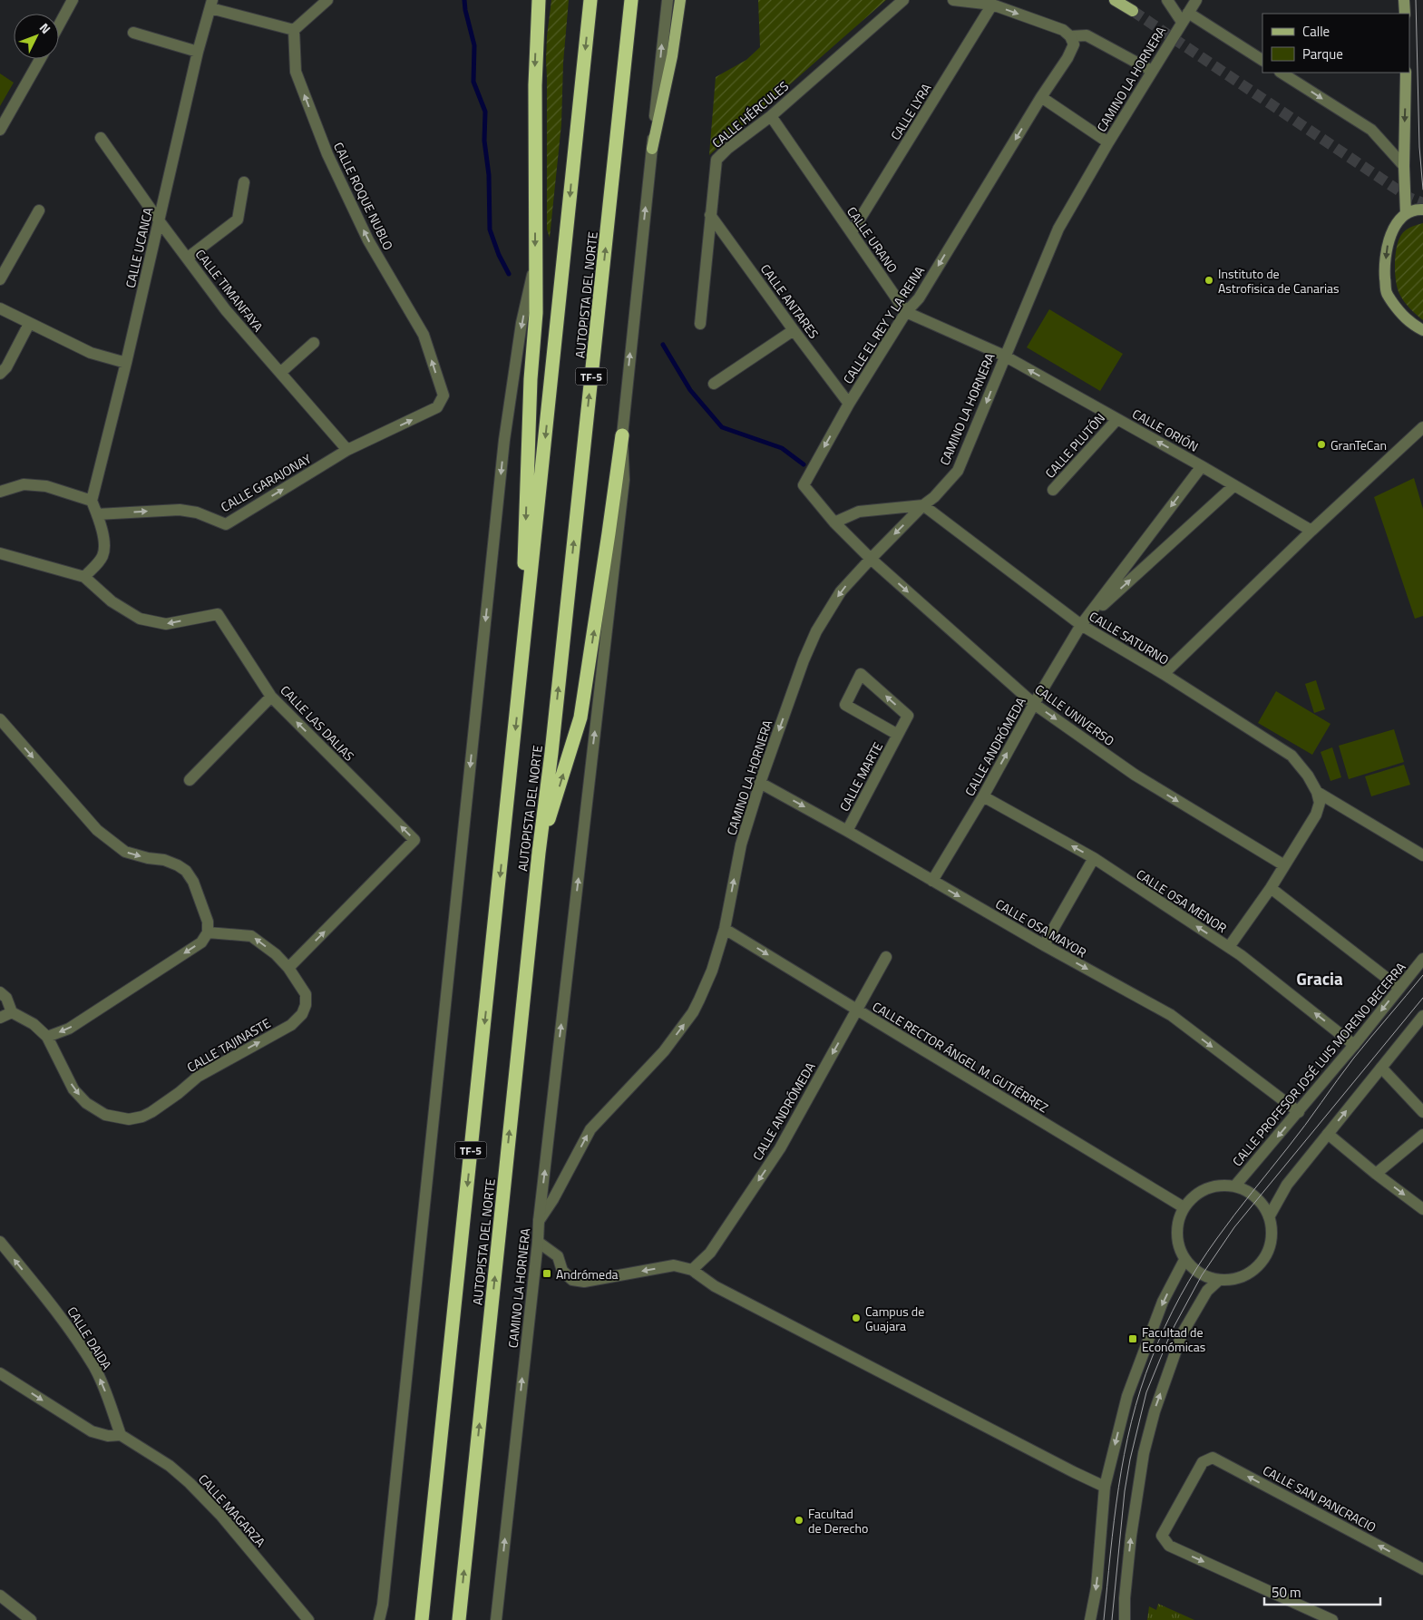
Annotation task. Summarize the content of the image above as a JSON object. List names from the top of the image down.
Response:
{
  "streets": {
    "highway": ["AUTOPISTA DEL NORTE", "TF-5"],
    "street": [
      "CAMINO LA HORNERA",
      "CALLE LYRA",
      "CALLE HÉRCULES",
      "CALLE ROQUE NUBLO",
      "CALLE URANO",
      "CALLE UCANCA",
      "CALLE TIMANFAYA",
      "CALLE ANTARES",
      "CALLE EL REY Y LA REINA",
      "CALLE ORIÓN",
      "CALLE PLUTÓN",
      "CALLE GARAJONAY",
      "CALLE SATURNO",
      "CALLE UNIVERSO",
      "CALLE LAS DALIAS",
      "CALLE ANDRÓMEDA",
      "CALLE MARTE",
      "CALLE OSA MENOR",
      "CALLE OSA MAYOR",
      "CALLE TAJINASTE",
      "CALLE RECTOR ÁNGEL M. GUTIÉRREZ",
      "CALLE PROFESOR JOSÉ LUIS MORENO BECERRA",
      "CALLE DAIDA",
      "CALLE SAN PANCRACIO",
      "CALLE MAGARZA"
    ]
  },
  "crossings": [
    ["CAMINO LA HORNERA", "CALLE EL REY Y LA REINA"],
    ["CAMINO LA HORNERA", "CALLE ORIÓN"],
    ["CAMINO LA HORNERA", "CALLE SATURNO"],
    ["CAMINO LA HORNERA", "CALLE UNIVERSO"],
    ["CAMINO LA HORNERA", "CALLE OSA MAYOR"],
    ["CAMINO LA HORNERA", "CALLE RECTOR ÁNGEL M. GUTIÉRREZ"],
    ["CALLE LYRA", "CALLE URANO"],
    ["CALLE HÉRCULES", "CALLE URANO"],
    ["CALLE HÉRCULES", "CALLE ANTARES"],
    ["CALLE ROQUE NUBLO", "CALLE GARAJONAY"],
    ["CALLE URANO", "CALLE EL REY Y LA REINA"],
    ["CALLE UCANCA", "CALLE TIMANFAYA"],
    ["CALLE TIMANFAYA", "CALLE GARAJONAY"],
    ["CALLE ANTARES", "CALLE EL REY Y LA REINA"],
    ["CALLE EL REY Y LA REINA", "CALLE UNIVERSO"],
    ["CALLE ORIÓN", "CALLE PLUTÓN"],
    ["CALLE ORIÓN", "CALLE ANDRÓMEDA"],
    ["CALLE SATURNO", "CALLE ANDRÓMEDA"],
    ["CALLE UNIVERSO", "CALLE ANDRÓMEDA"],
    ["CALLE LAS DALIAS", "CALLE TAJINASTE"],
    ["CALLE ANDRÓMEDA", "CALLE OSA MENOR"],
    ["CALLE ANDRÓMEDA", "CALLE OSA MAYOR"],
    ["CALLE ANDRÓMEDA", "CALLE RECTOR ÁNGEL M. GUTIÉRREZ"],
    ["CALLE MARTE", "CALLE OSA MAYOR"],
    ["CALLE OSA MENOR", "CALLE PROFESOR JOSÉ LUIS MORENO BECERRA"],
    ["CALLE OSA MAYOR", "CALLE PROFESOR JOSÉ LUIS MORENO BECERRA"],
    ["CALLE RECTOR ÁNGEL M. GUTIÉRREZ", "CALLE PROFESOR JOSÉ LUIS MORENO BECERRA"],
    ["CALLE DAIDA", "CALLE MAGARZA"]
  ],
  "one_way": [
    "CALLE ROQUE NUBLO",
    "CALLE EL REY Y LA REINA",
    "CALLE ORIÓN",
    "CALLE GARAJONAY",
    "CALLE UNIVERSO",
    "CALLE OSA MAYOR",
    "CALLE DAIDA"
  ],
  "districts": ["Gracia"],
  "places": {
    "other": [
      "Instituto de Astrofisica de Canarias",
      "GranTeCan",
      "Campus de Guajara",
      "Facultad de Derecho"
    ],
    "transit": ["Andrómeda", "Facultad de Económicas"]
  },
  "legend": ["Calle", "Parque"],
  "scale_bar": "50 m",
  "north": "top right"
}
